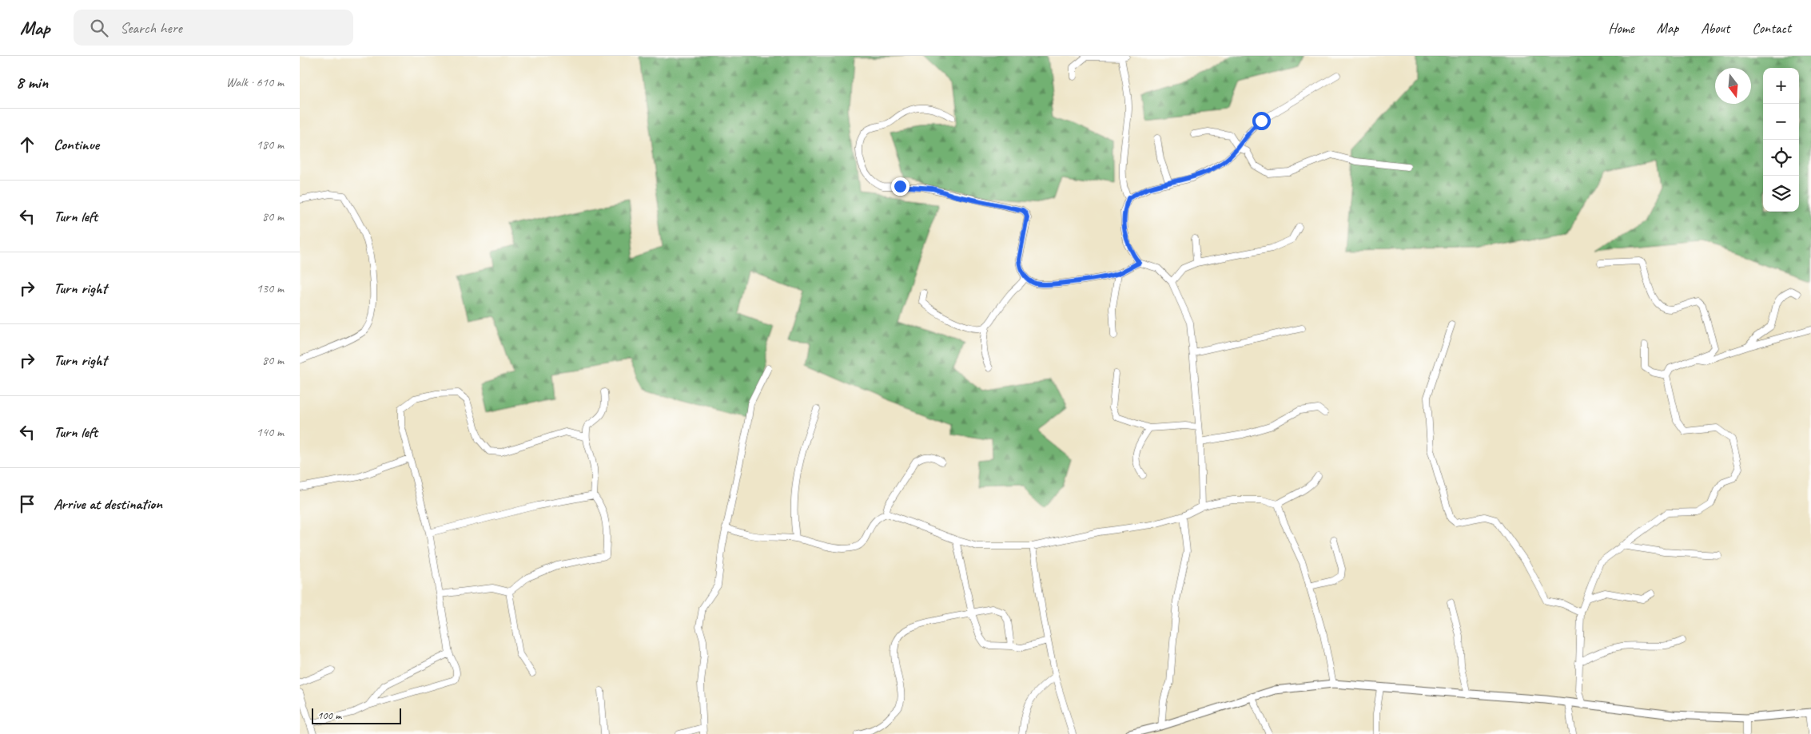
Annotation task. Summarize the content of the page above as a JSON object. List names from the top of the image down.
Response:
{
  "scale_bar": "100 m",
  "north": "bottom",
  "page": {
    "header": "Map",
    "search": "Search here",
    "nav": [
      "Home",
      "Map",
      "About",
      "Contact"
    ],
    "heading": ["8 min", "Walk · 610 m"],
    "map_buttons": ["+", "−"],
    "list": [
      ["Continue", "180 m"],
      ["Turn left", "80 m"],
      ["Turn right", "130 m"],
      ["Turn right", "80 m"],
      ["Turn left", "140 m"],
      "Arrive at destination"
    ],
    "scale": "100 m"
  }
}
